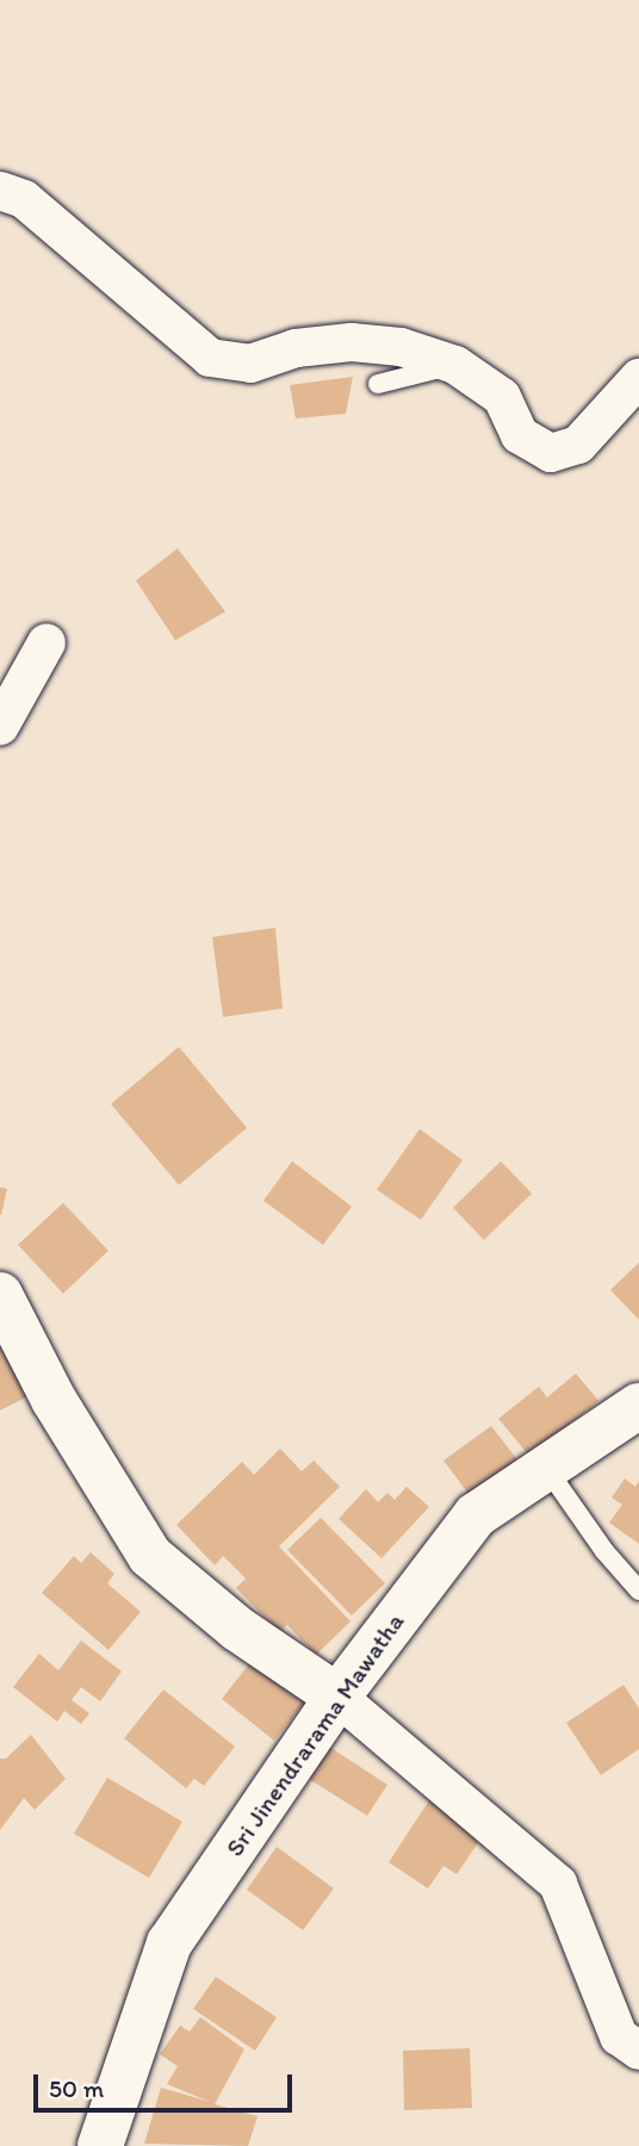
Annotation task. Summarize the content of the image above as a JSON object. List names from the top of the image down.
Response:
{
  "streets": {
    "main road": ["Sri Jinendrarama Mawatha"]
  },
  "scale_bar": "50 m"
}
